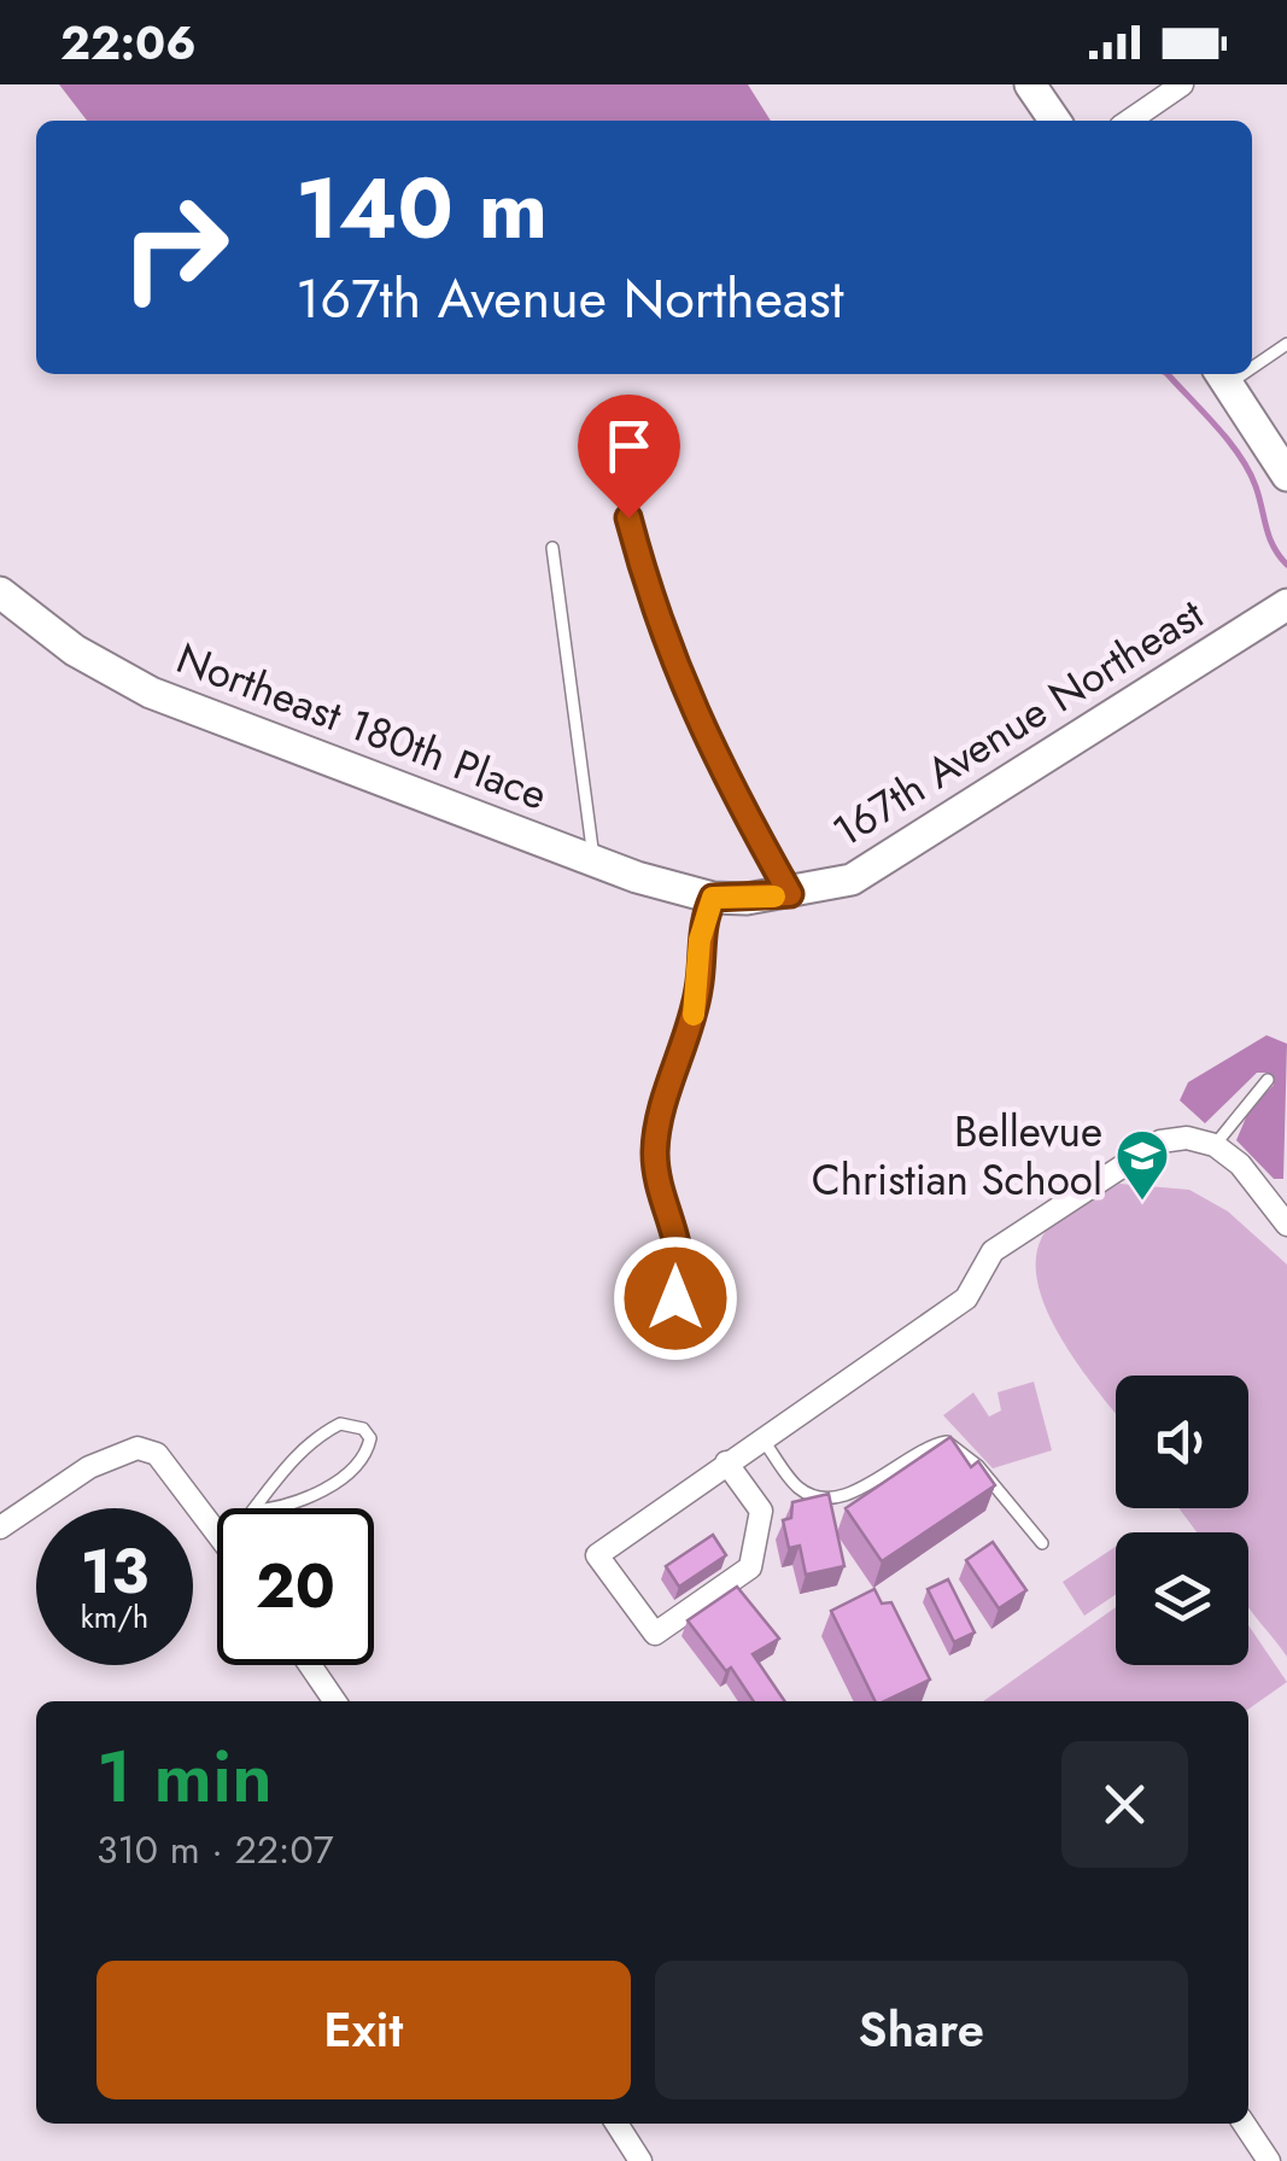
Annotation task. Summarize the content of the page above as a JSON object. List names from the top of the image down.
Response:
{
  "streets": {
    "street": ["167th Avenue Northeast", "Northeast 180th Place"]
  },
  "crossings": [
    ["167th Avenue Northeast", "Northeast 180th Place"]
  ],
  "places": {
    "school or university": ["Bellevue Christian School"]
  },
  "page": {
    "status": "22:06",
    "turn": ["140 m", "167th Avenue Northeast"],
    "speed": "13 km/h",
    "limit": "20",
    "heading": ["1 min", "310 m · 22:07"],
    "buttons": ["Exit", "Share"]
  }
}
